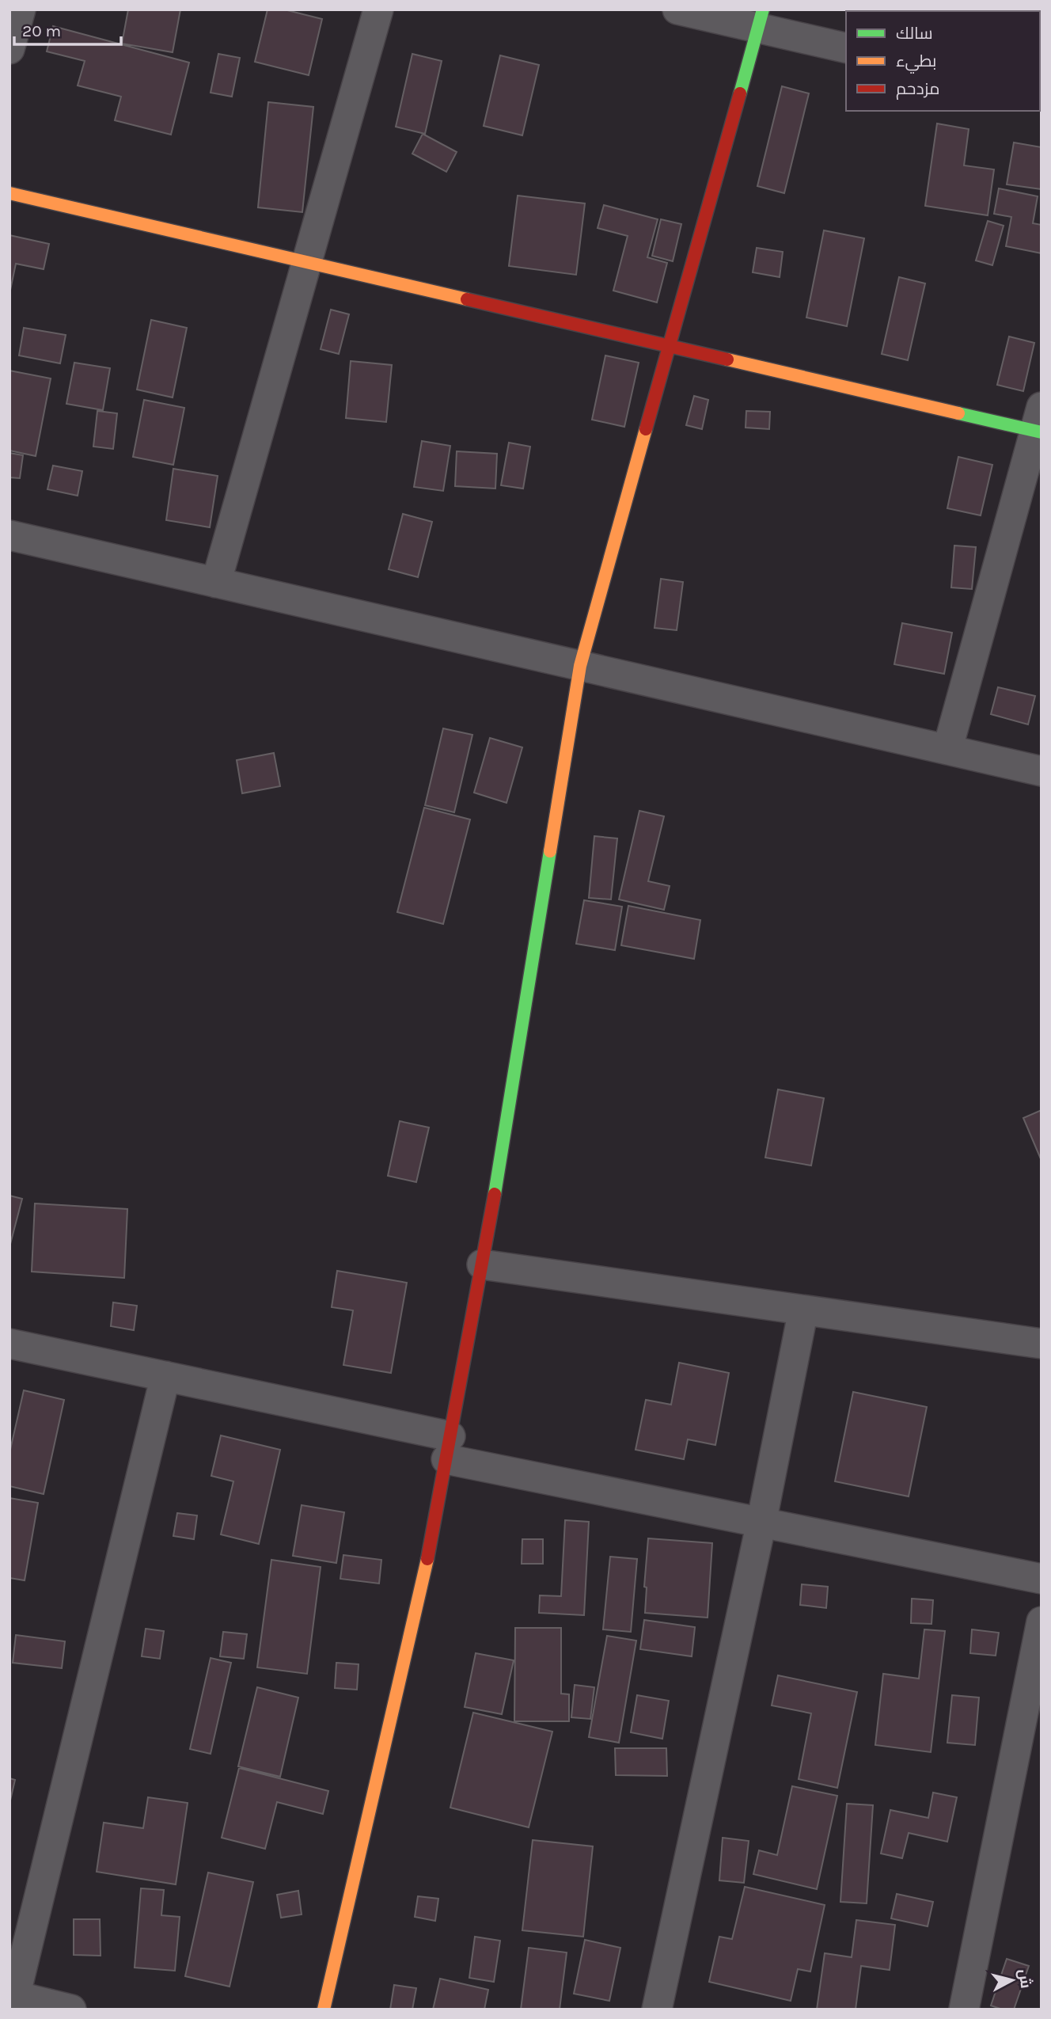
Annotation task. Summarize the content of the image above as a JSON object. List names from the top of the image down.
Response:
{
  "legend": ["سالك", "بطيء", "مزدحم"],
  "scale_bar": "20 m",
  "north": "right"
}
